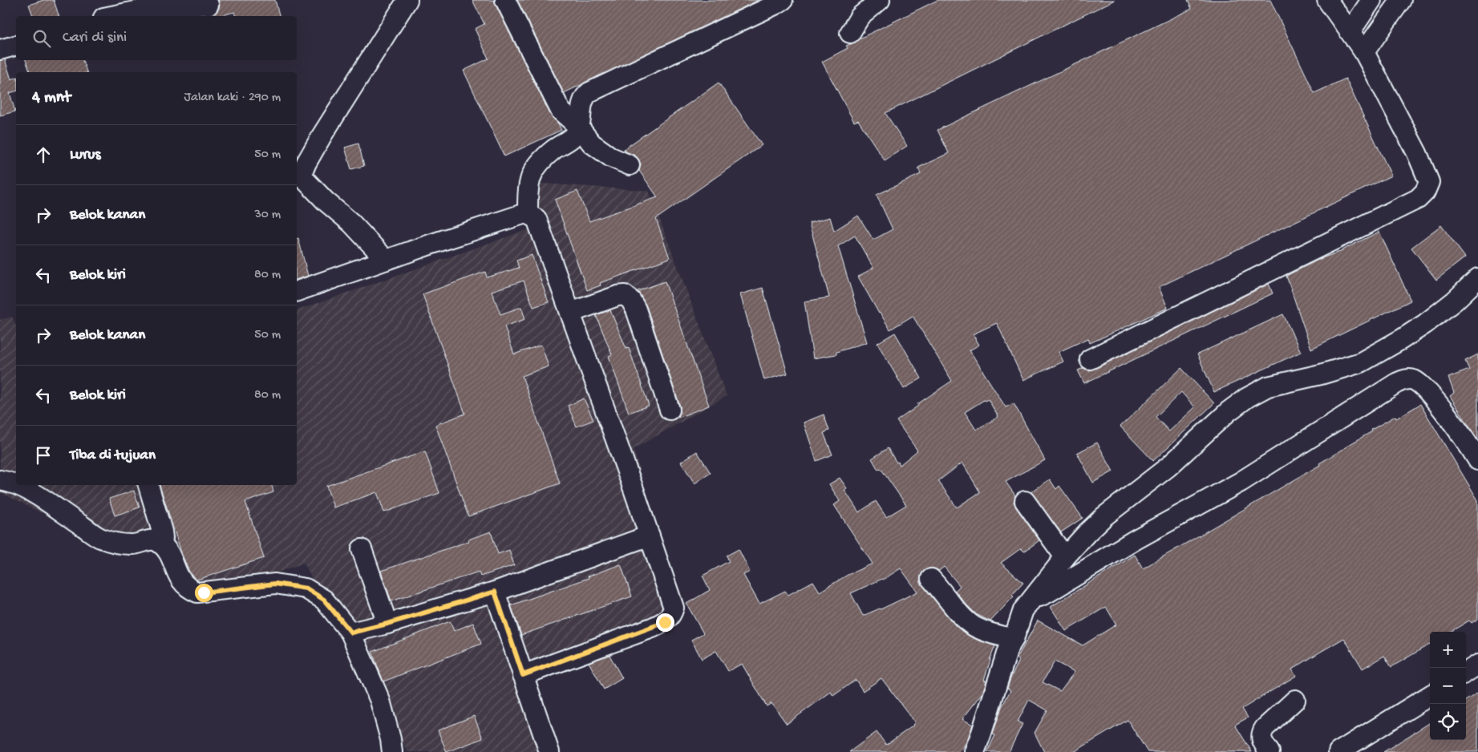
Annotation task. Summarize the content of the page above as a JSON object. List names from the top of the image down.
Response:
{
  "page": {
    "search": "Cari di sini",
    "heading": ["4 mnt", "Jalan kaki · 290 m"],
    "list": [
      ["Lurus", "50 m"],
      ["Belok kanan", "30 m"],
      ["Belok kiri", "80 m"],
      ["Belok kanan", "50 m"],
      ["Belok kiri", "80 m"],
      "Tiba di tujuan"
    ],
    "map_buttons": ["+", "−"]
  }
}
